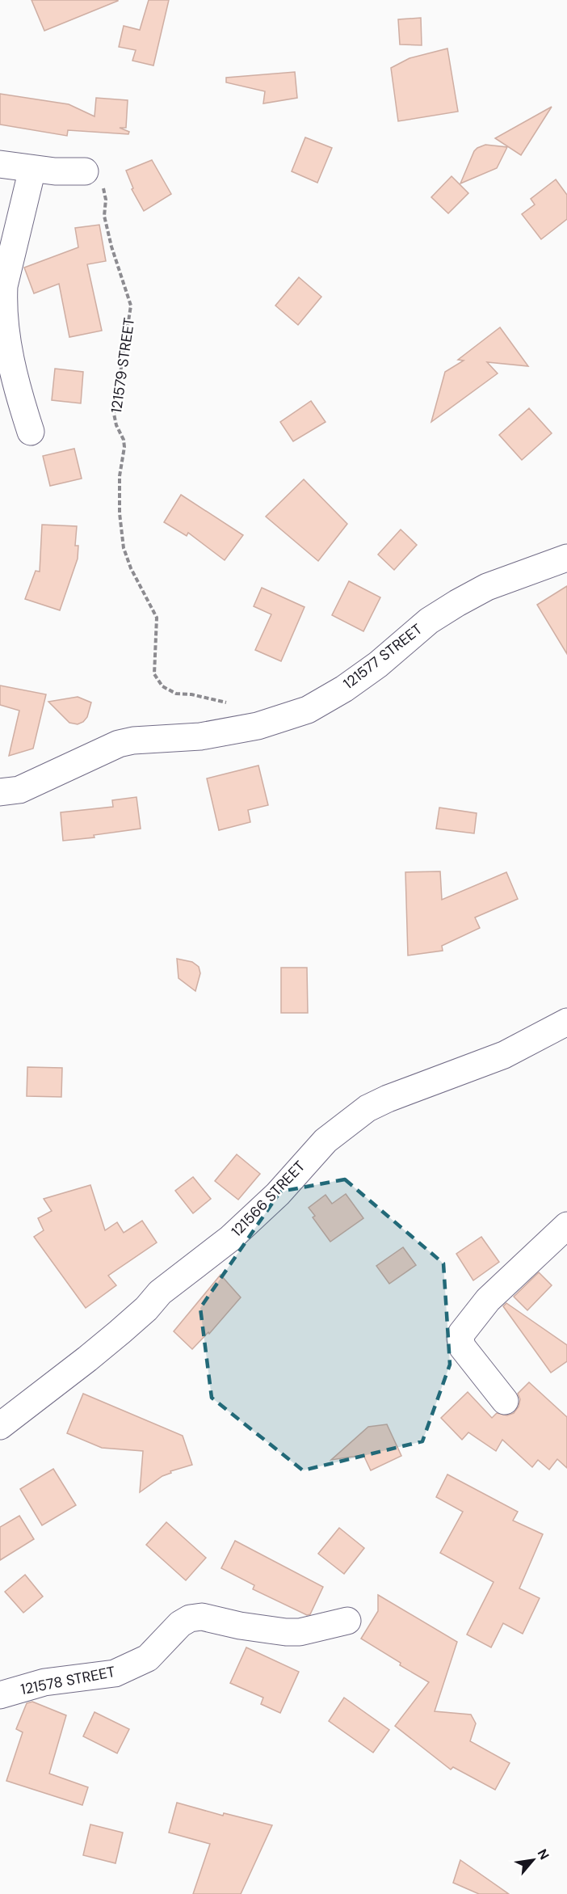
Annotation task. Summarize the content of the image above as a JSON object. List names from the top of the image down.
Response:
{
  "streets": {
    "street": ["121577 STREET", "121566 STREET", "121578 STREET"],
    "path": ["121579 STREET"]
  },
  "crossings": [
    ["121579 STREET", "121577 STREET"]
  ],
  "north": "top right"
}
